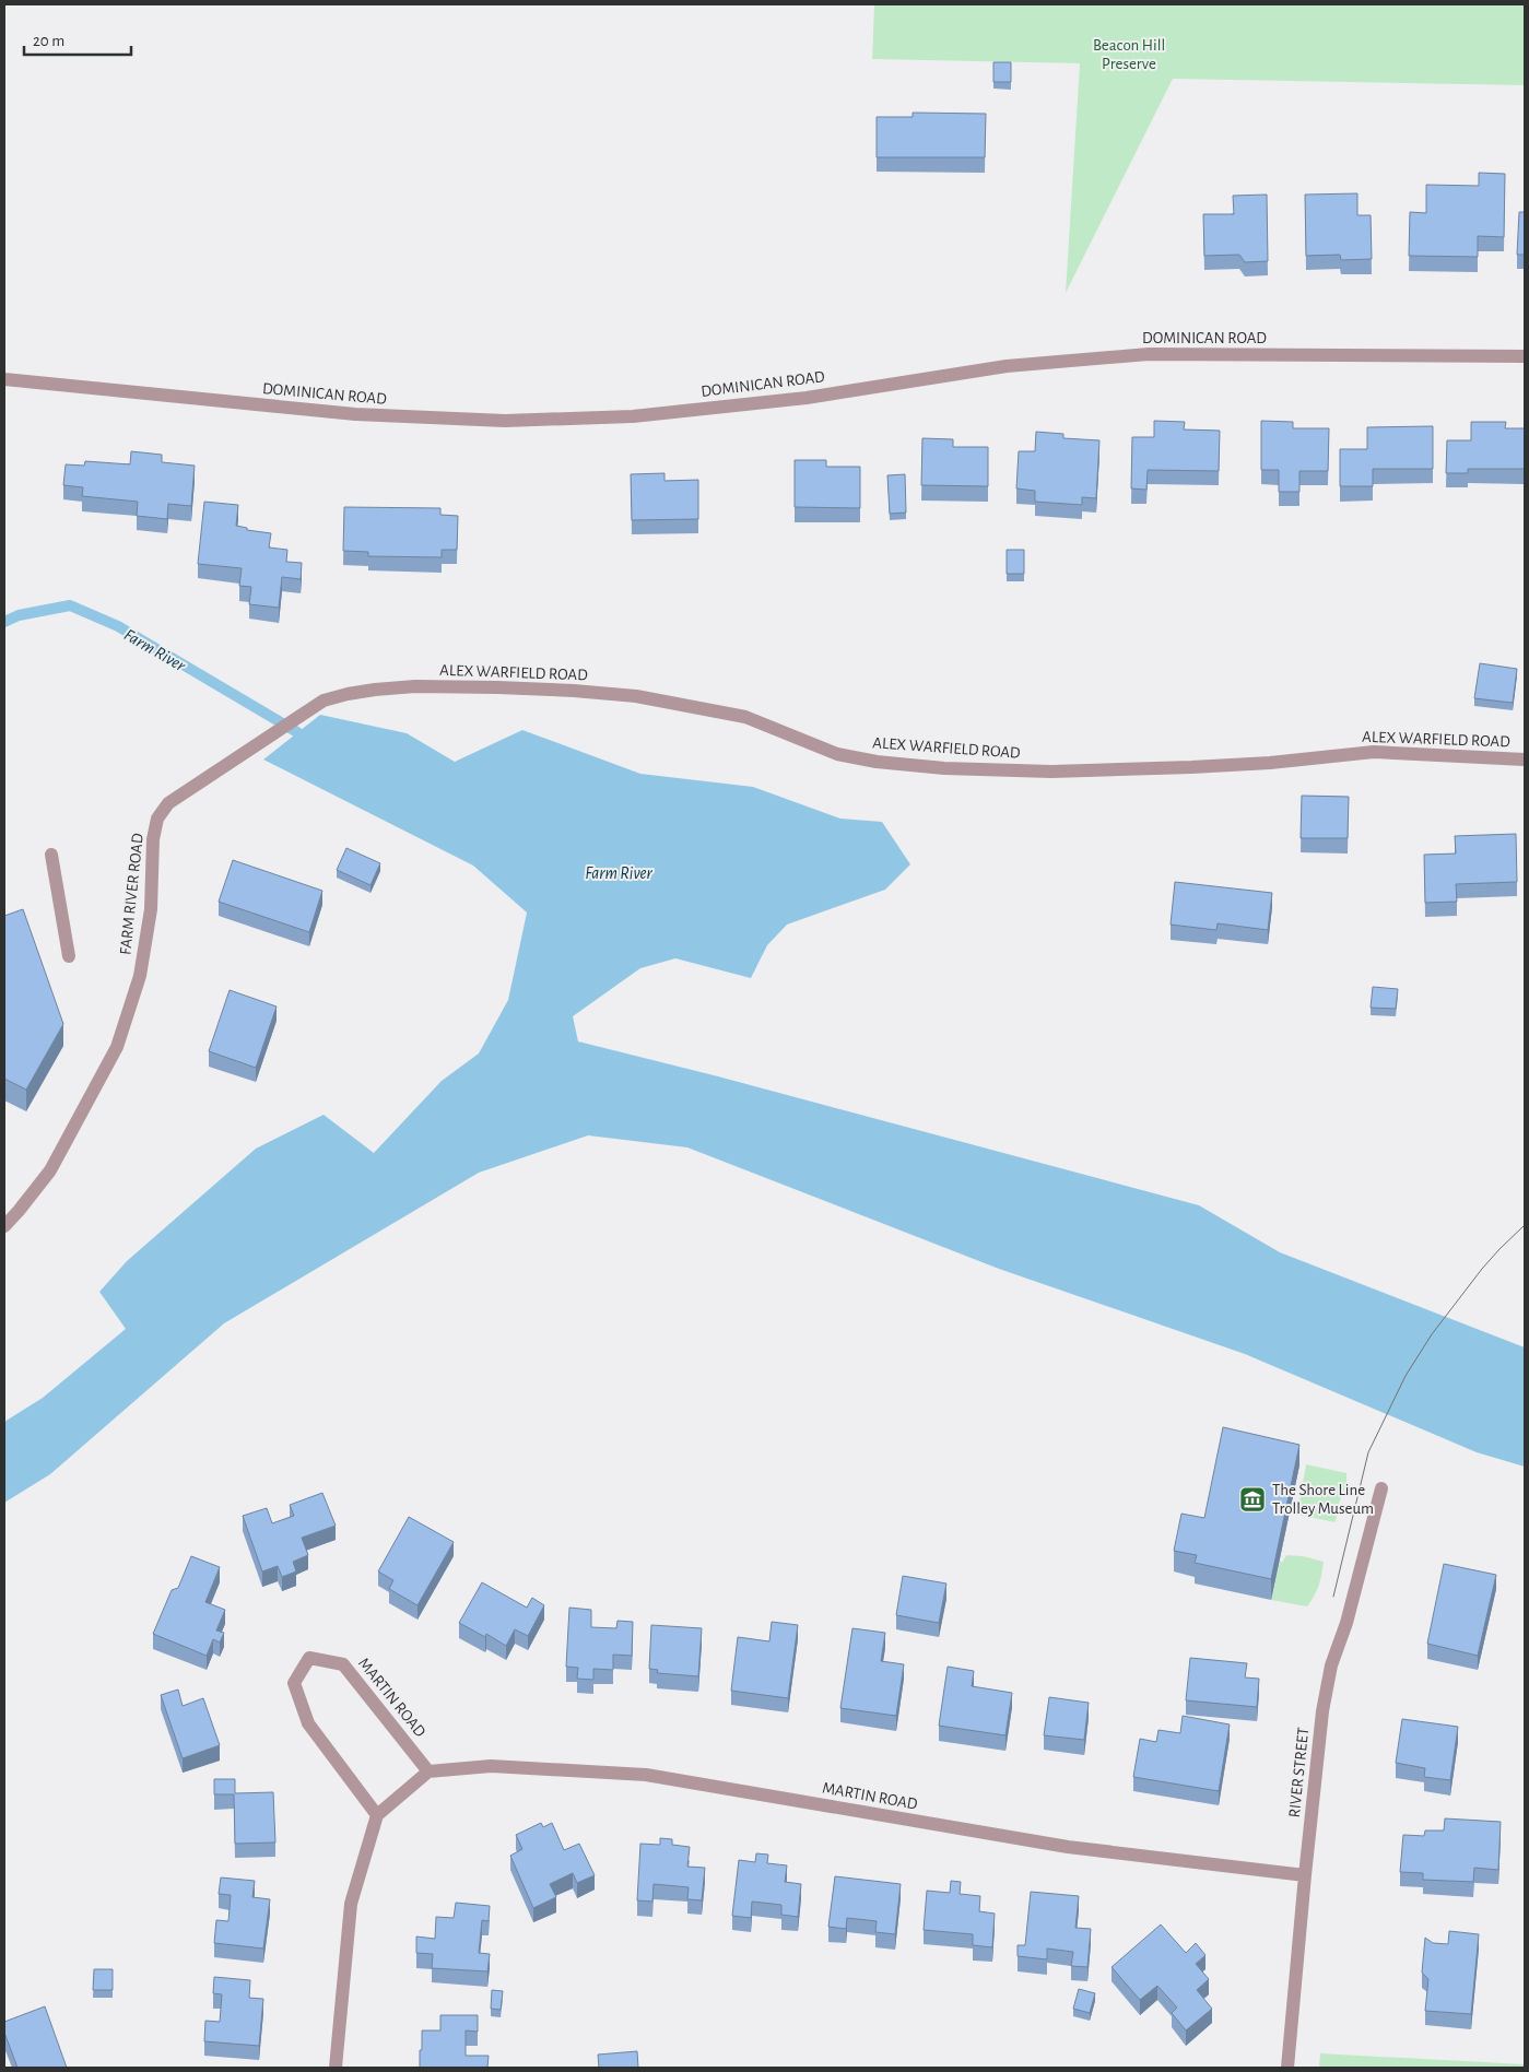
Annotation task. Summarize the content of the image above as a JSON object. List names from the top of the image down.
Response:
{
  "streets": {
    "street": [
      "DOMINICAN ROAD",
      "ALEX WARFIELD ROAD",
      "FARM RIVER ROAD",
      "MARTIN ROAD",
      "RIVER STREET"
    ]
  },
  "crossings": [
    ["ALEX WARFIELD ROAD", "FARM RIVER ROAD"],
    ["MARTIN ROAD", "RIVER STREET"]
  ],
  "water": ["Farm River"],
  "parks": ["Beacon Hill Preserve"],
  "places": {
    "museum": ["The Shore Line Trolley Museum"]
  },
  "scale_bar": "20 m"
}
